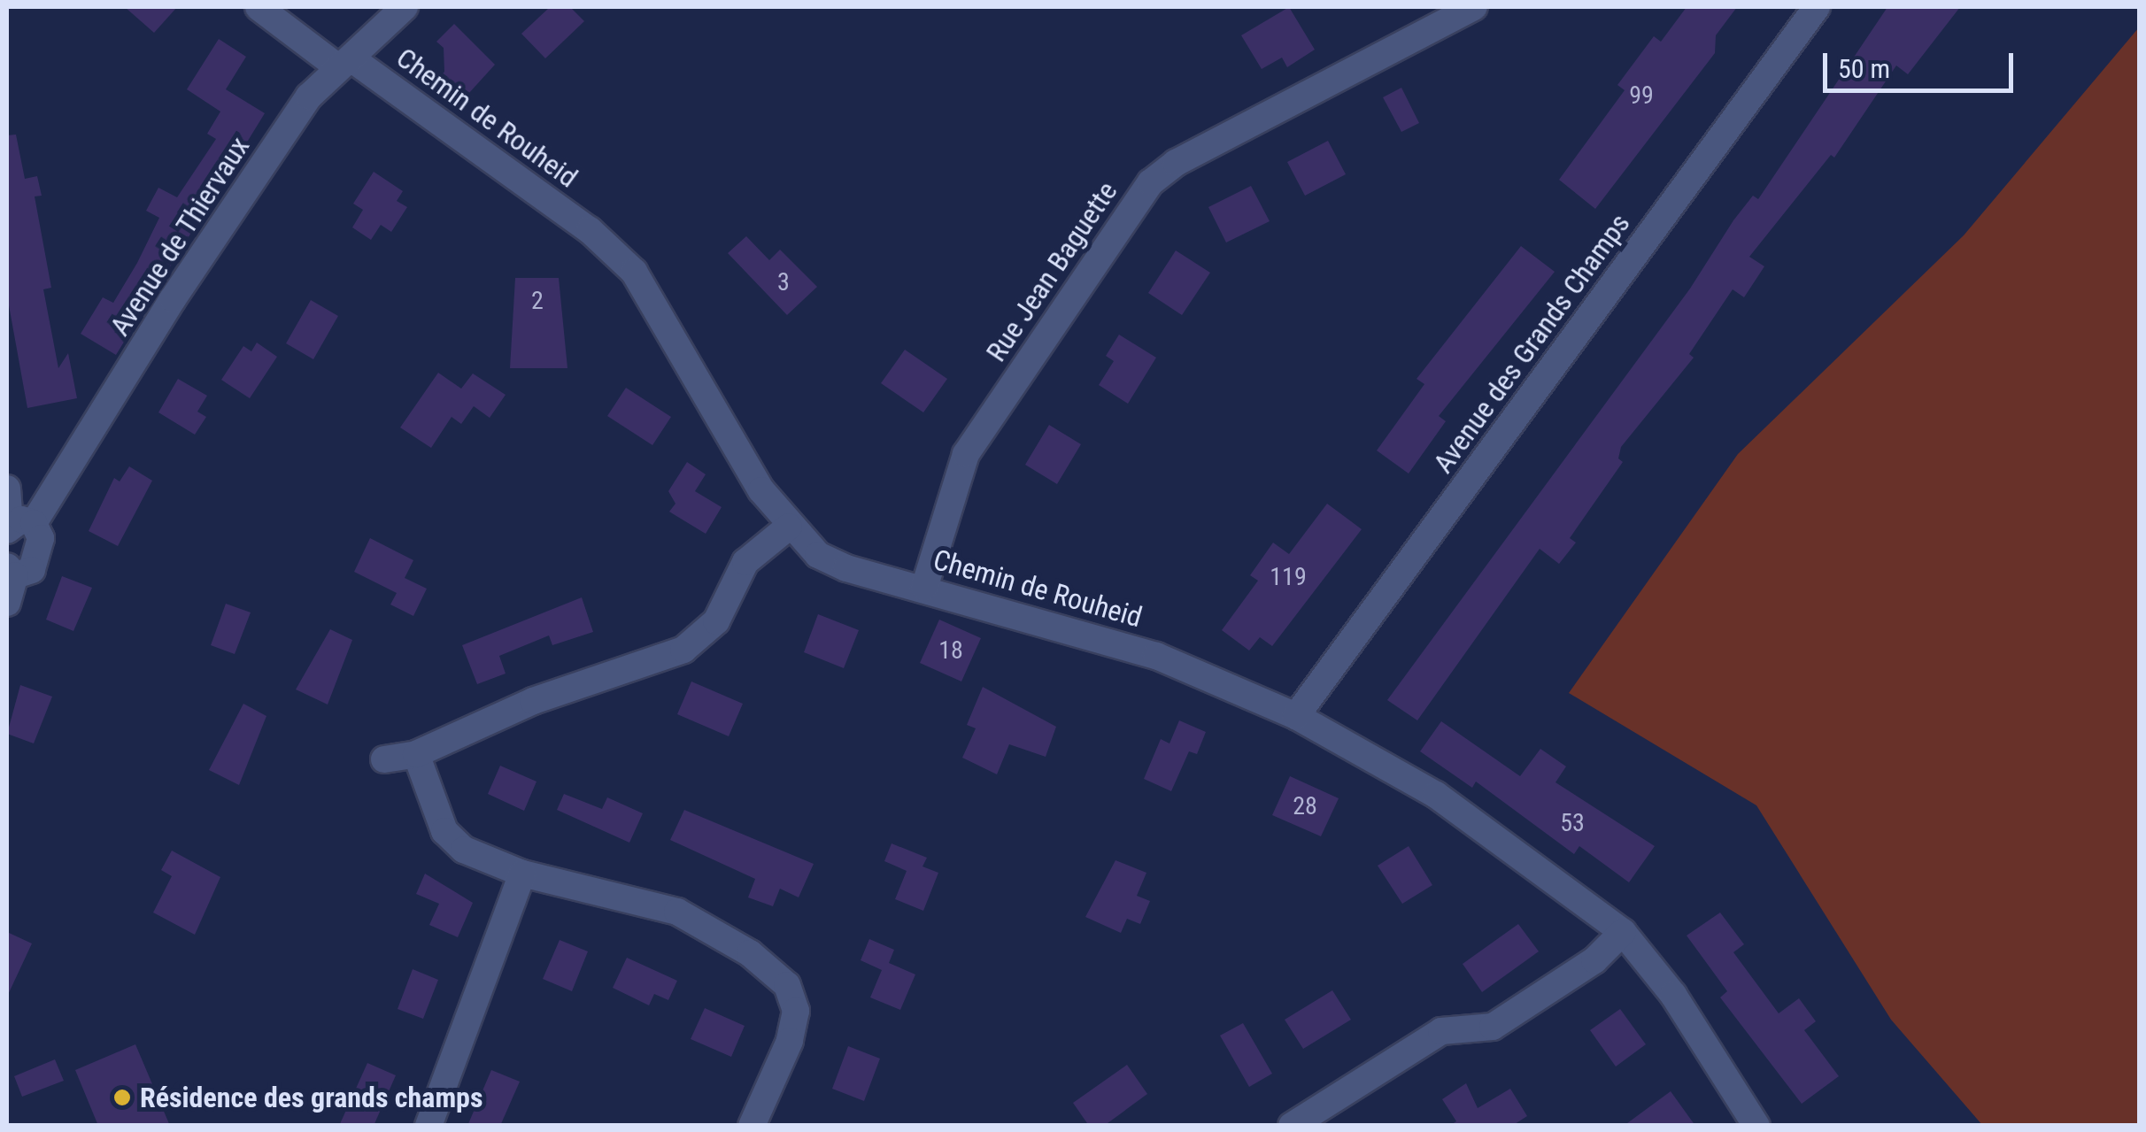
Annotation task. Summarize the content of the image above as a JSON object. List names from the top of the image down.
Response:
{
  "streets": {
    "street": [
      "Chemin de Rouheid",
      "Avenue de Thiervaux",
      "Rue Jean Baguette",
      "Avenue des Grands Champs"
    ]
  },
  "crossings": [
    ["Chemin de Rouheid", "Avenue de Thiervaux"],
    ["Chemin de Rouheid", "Rue Jean Baguette"],
    ["Chemin de Rouheid", "Avenue des Grands Champs"]
  ],
  "places": ["Résidence des grands champs"],
  "house_numbers": [
    "99",
    "3",
    "2",
    "119",
    "18",
    "28",
    "53"
  ],
  "scale_bar": "50 m"
}
